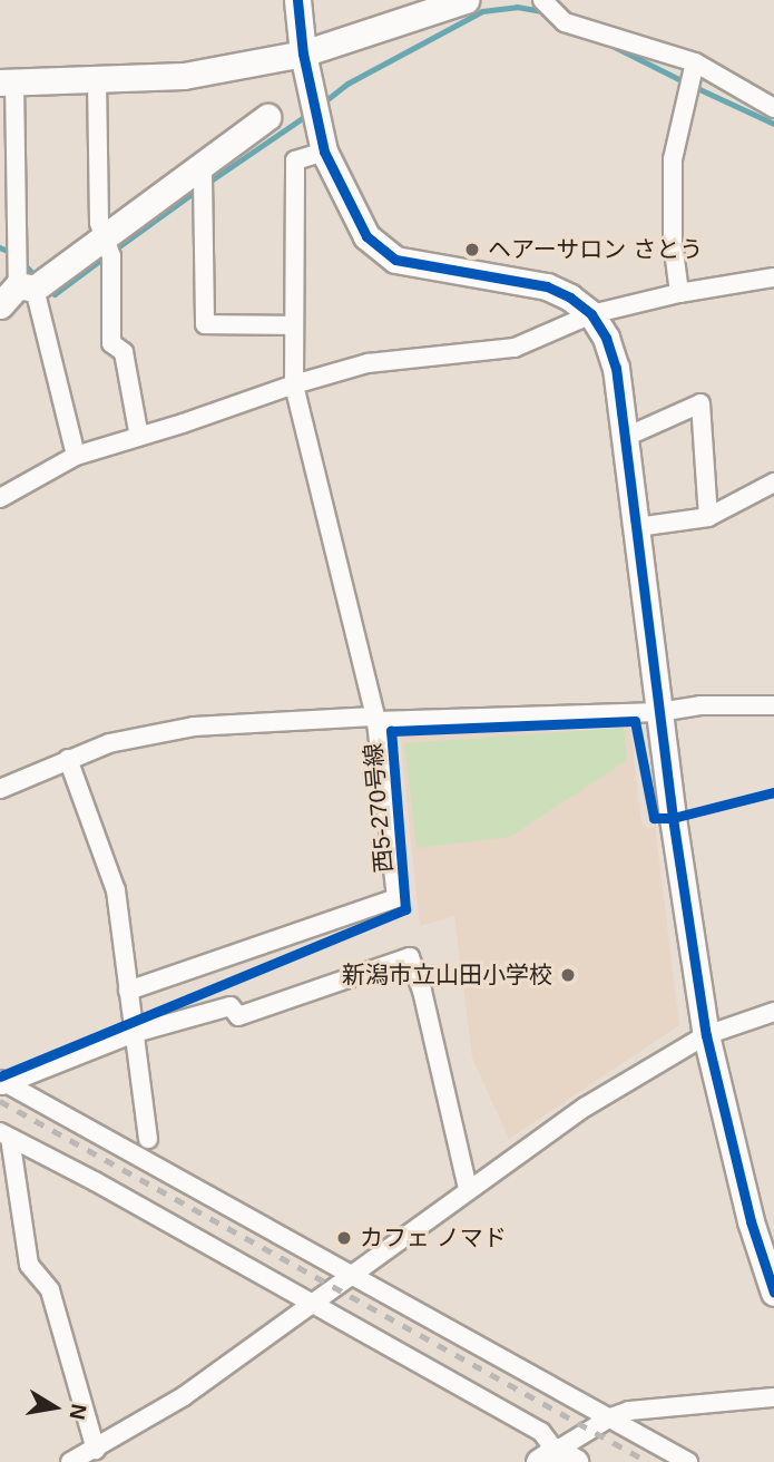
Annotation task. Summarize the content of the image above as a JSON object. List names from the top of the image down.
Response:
{
  "streets": {
    "cycle path": ["西5-270号線"]
  },
  "places": ["ヘアーサロン さとう", "新潟市立山田小学校", "カフェ ノマド"],
  "north": "right"
}
